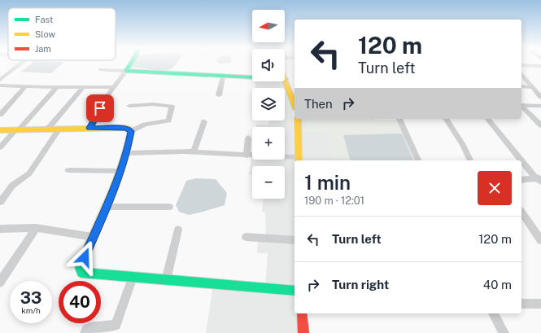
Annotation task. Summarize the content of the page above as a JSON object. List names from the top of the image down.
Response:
{
  "legend": ["Fast", "Slow", "Jam"],
  "north": "left",
  "page": {
    "map_buttons": ["+", "−"],
    "turn": ["120 m", "Turn left"],
    "then": "Then",
    "heading": ["1 min", "190 m · 12:01"],
    "list": [
      {
        "name": "Turn left",
        "value": "120 m"
      },
      {
        "name": "Turn right",
        "value": "40 m"
      }
    ],
    "speed": "33 km/h",
    "limit": "40"
  }
}
